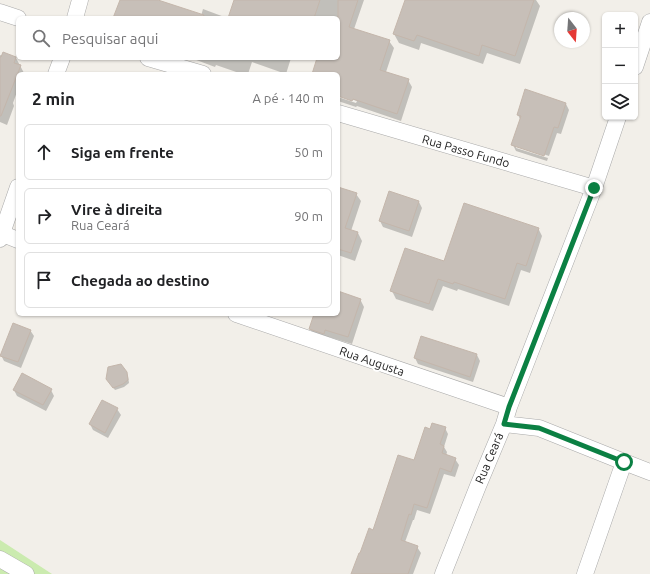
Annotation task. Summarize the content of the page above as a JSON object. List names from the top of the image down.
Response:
{
  "streets": {
    "street": ["Rua Passo Fundo", "Rua Augusta", "Rua Ceará"]
  },
  "crossings": [
    ["Rua Passo Fundo", "Rua Ceará"],
    ["Rua Augusta", "Rua Ceará"]
  ],
  "north": "bottom",
  "page": {
    "map_buttons": ["+", "−"],
    "search": "Pesquisar aqui",
    "heading": ["2 min", "A pé · 140 m"],
    "list": [
      ["Siga em frente", "50 m"],
      ["Vire à direita", "Rua Ceará", "90 m"],
      "Chegada ao destino"
    ]
  }
}
